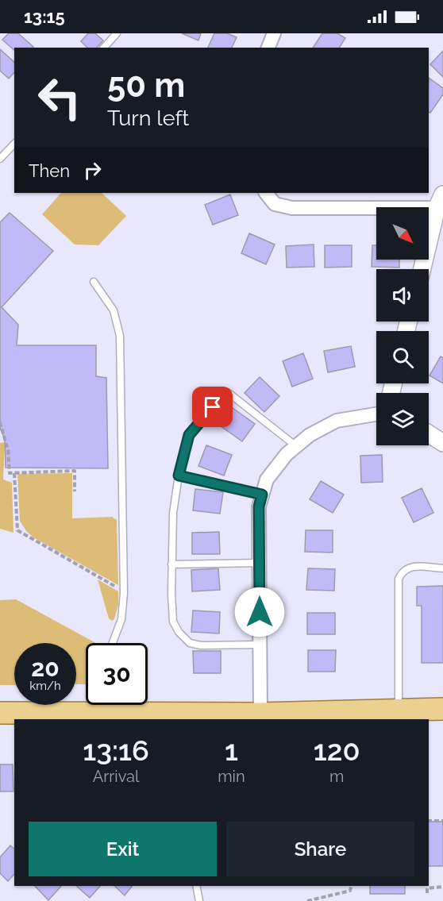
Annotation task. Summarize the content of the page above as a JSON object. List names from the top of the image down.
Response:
{
  "north": "bottom right",
  "page": {
    "status": "13:15",
    "turn": ["50 m", "Turn left"],
    "then": "Then",
    "speed": "20 km/h",
    "limit": "30",
    "eta": [
      "13:16",
      "Arrival",
      "1",
      "min",
      "120",
      "m"
    ],
    "buttons": ["Exit", "Share"]
  }
}
